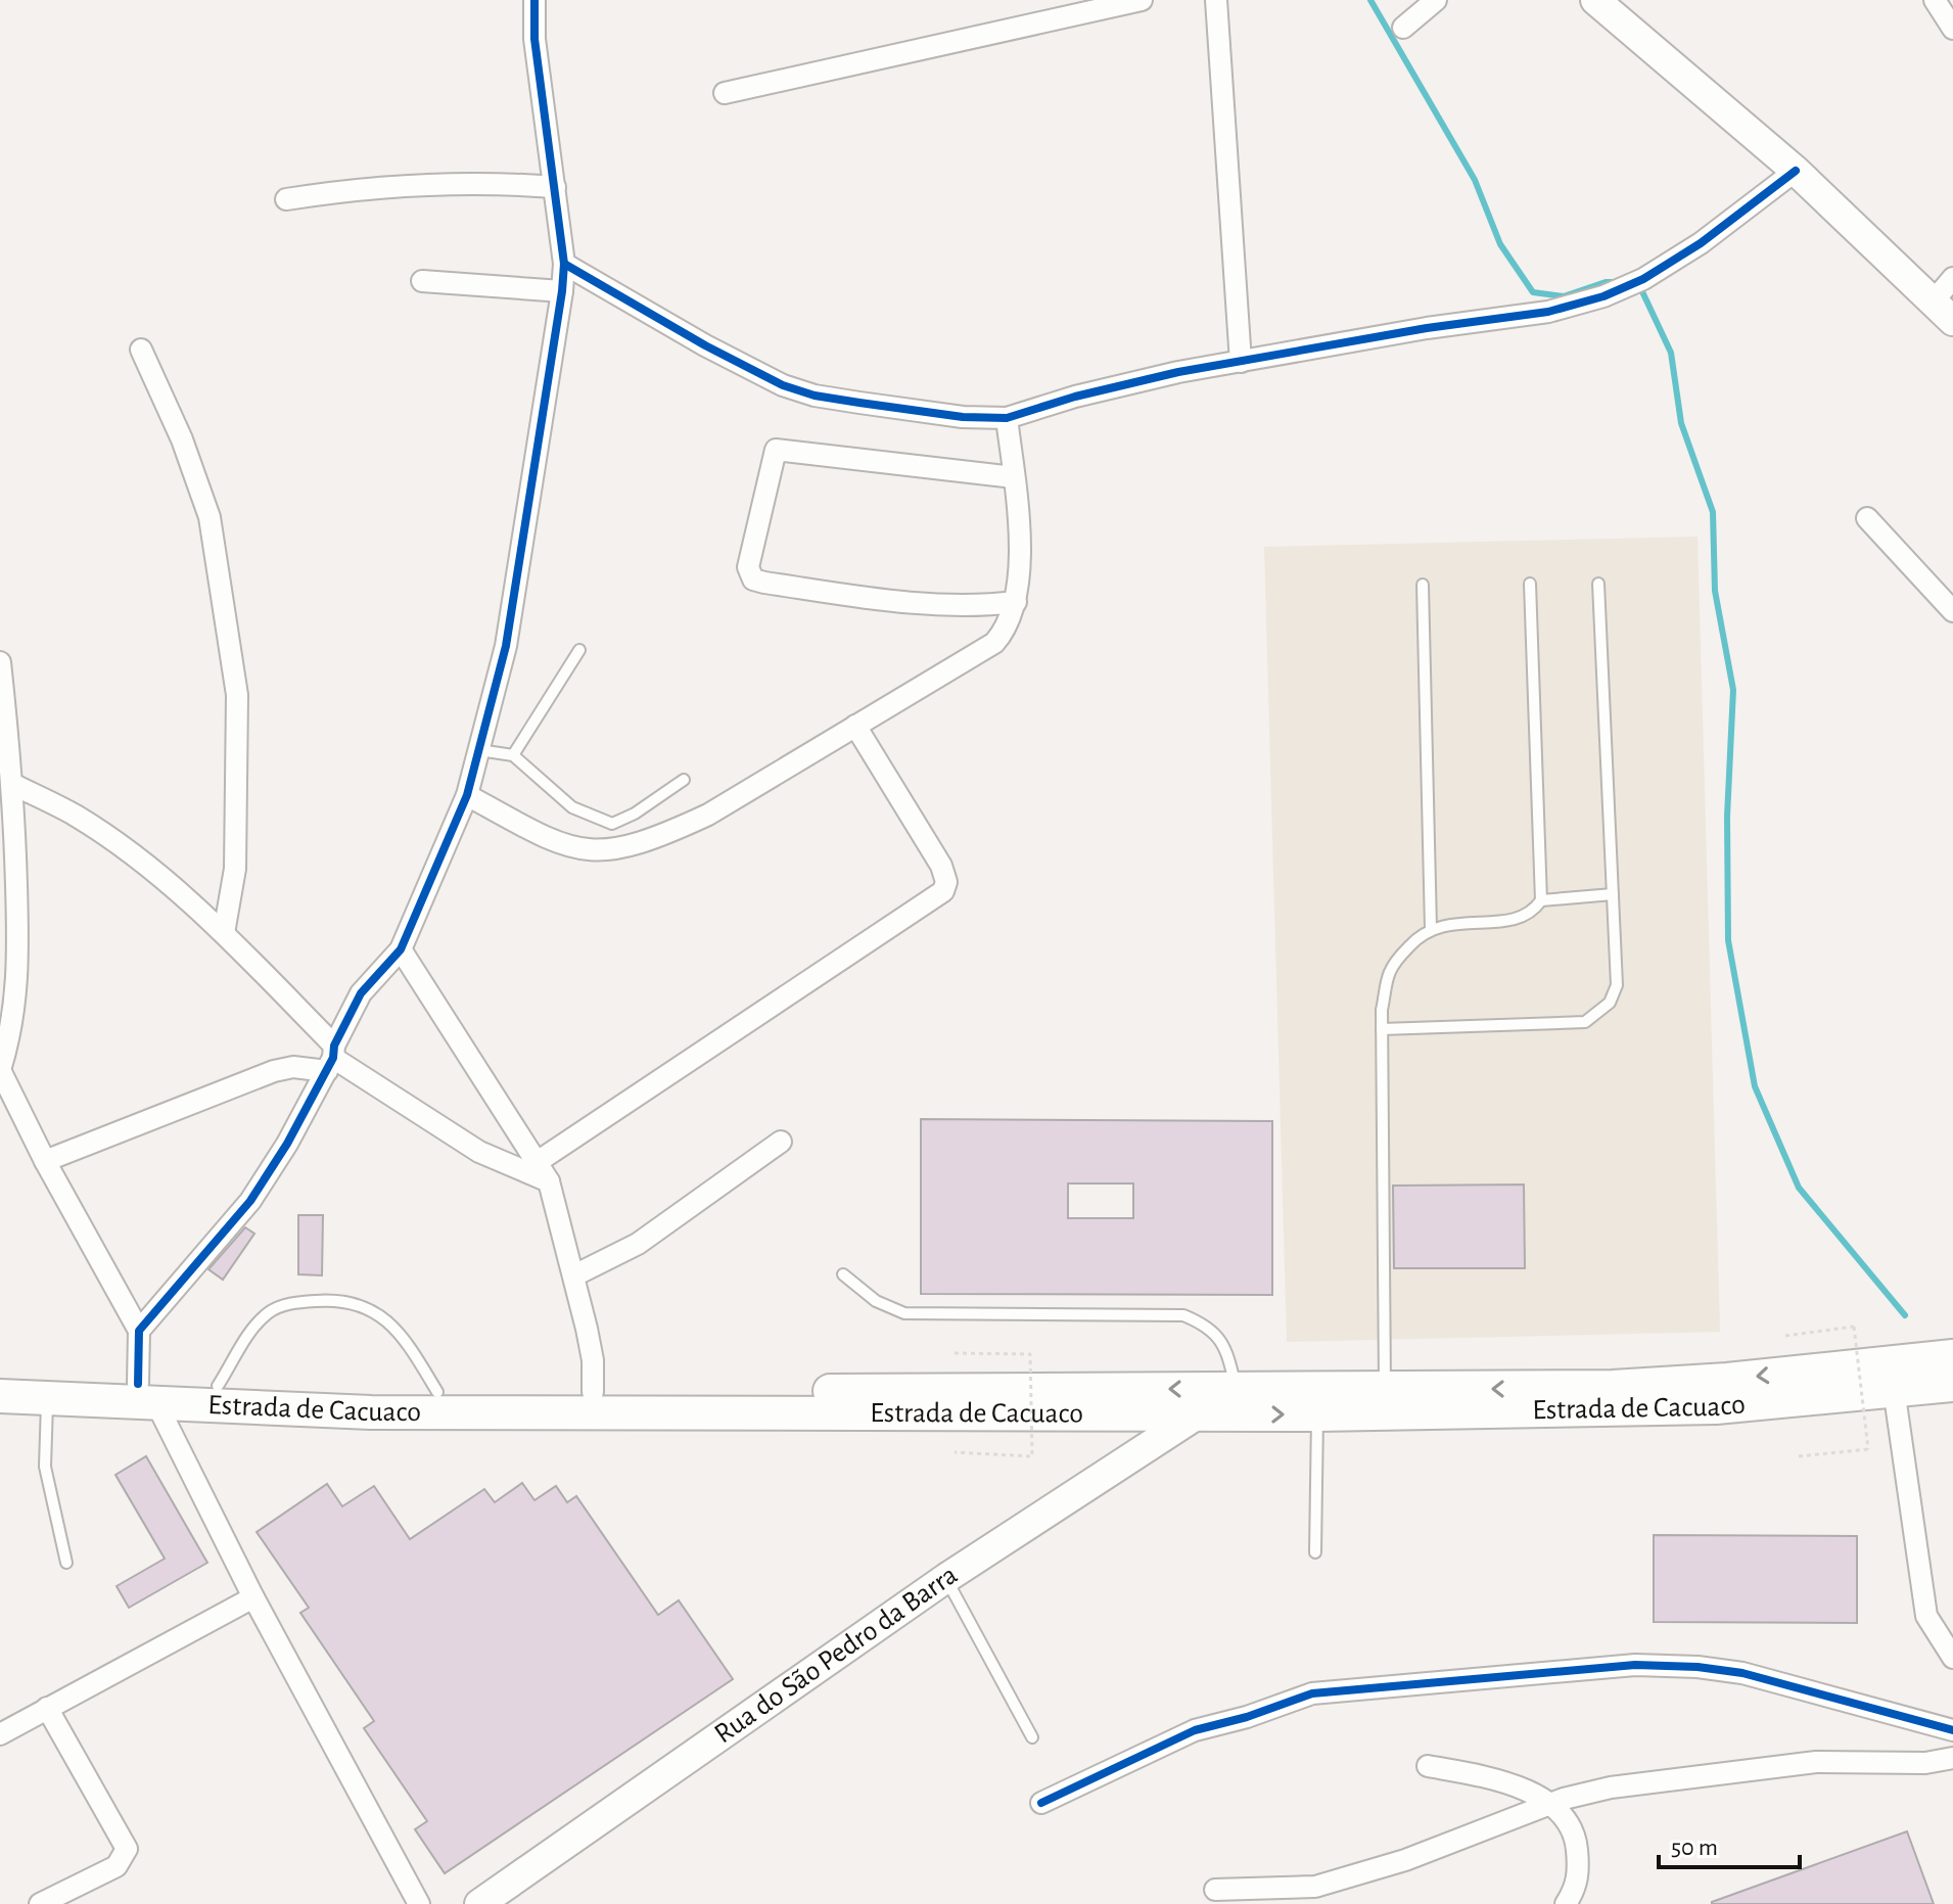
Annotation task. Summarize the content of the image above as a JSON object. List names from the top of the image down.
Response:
{
  "streets": {
    "main road": ["Estrada de Cacuaco"],
    "street": ["Rua do São Pedro da Barra"]
  },
  "crossings": [
    ["Estrada de Cacuaco", "Rua do São Pedro da Barra"]
  ],
  "scale_bar": "50 m"
}
